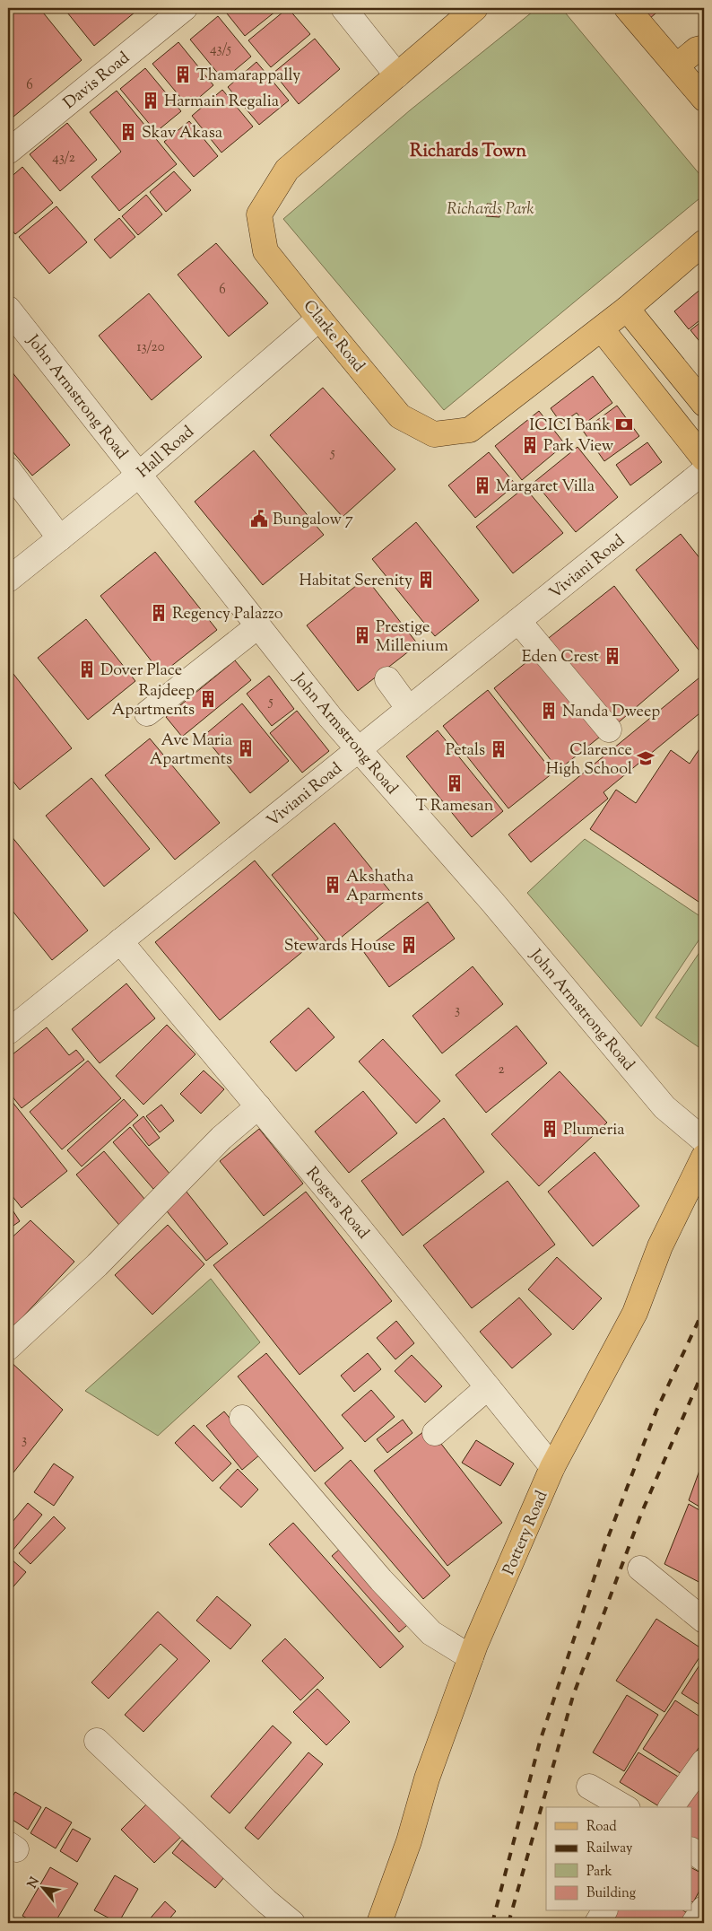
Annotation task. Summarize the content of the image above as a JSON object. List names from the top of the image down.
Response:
{
  "streets": {
    "main road": ["Clarke Road", "Pottery Road"],
    "street": [
      "Davis Road",
      "John Armstrong Road",
      "Hall Road",
      "Viviani Road",
      "Rogers Road"
    ]
  },
  "crossings": [
    ["Clarke Road", "Hall Road"],
    ["John Armstrong Road", "Hall Road"],
    ["John Armstrong Road", "Viviani Road"],
    ["John Armstrong Road", "Pottery Road"],
    ["Viviani Road", "Rogers Road"],
    ["Rogers Road", "Pottery Road"]
  ],
  "districts": ["Richards Town"],
  "parks": ["Richards Park"],
  "places": {
    "building": [
      "Thamarappally",
      "Harmain Regalia",
      "Skav Akasa",
      "Park View",
      "Margaret Villa",
      "Habitat Serenity",
      "Regency Palazzo",
      "Prestige Millenium",
      "Eden Crest",
      "Dover Place",
      "Rajdeep Apartments",
      "Nanda Dweep",
      "Ave Maria Apartments",
      "Petals",
      "T Ramesan",
      "Akshatha Aparments",
      "Stewards House",
      "Plumeria"
    ],
    "bank": ["ICICI Bank"],
    "public building": ["Bungalow 7"],
    "school or university": ["Clarence High School"]
  },
  "house_numbers": [
    "43/5",
    "6",
    "43/2",
    "6",
    "13/20",
    "5",
    "5",
    "3",
    "2",
    "3"
  ],
  "legend": [
    "Road",
    "Railway",
    "Park",
    "Building"
  ],
  "north": "top left"
}
